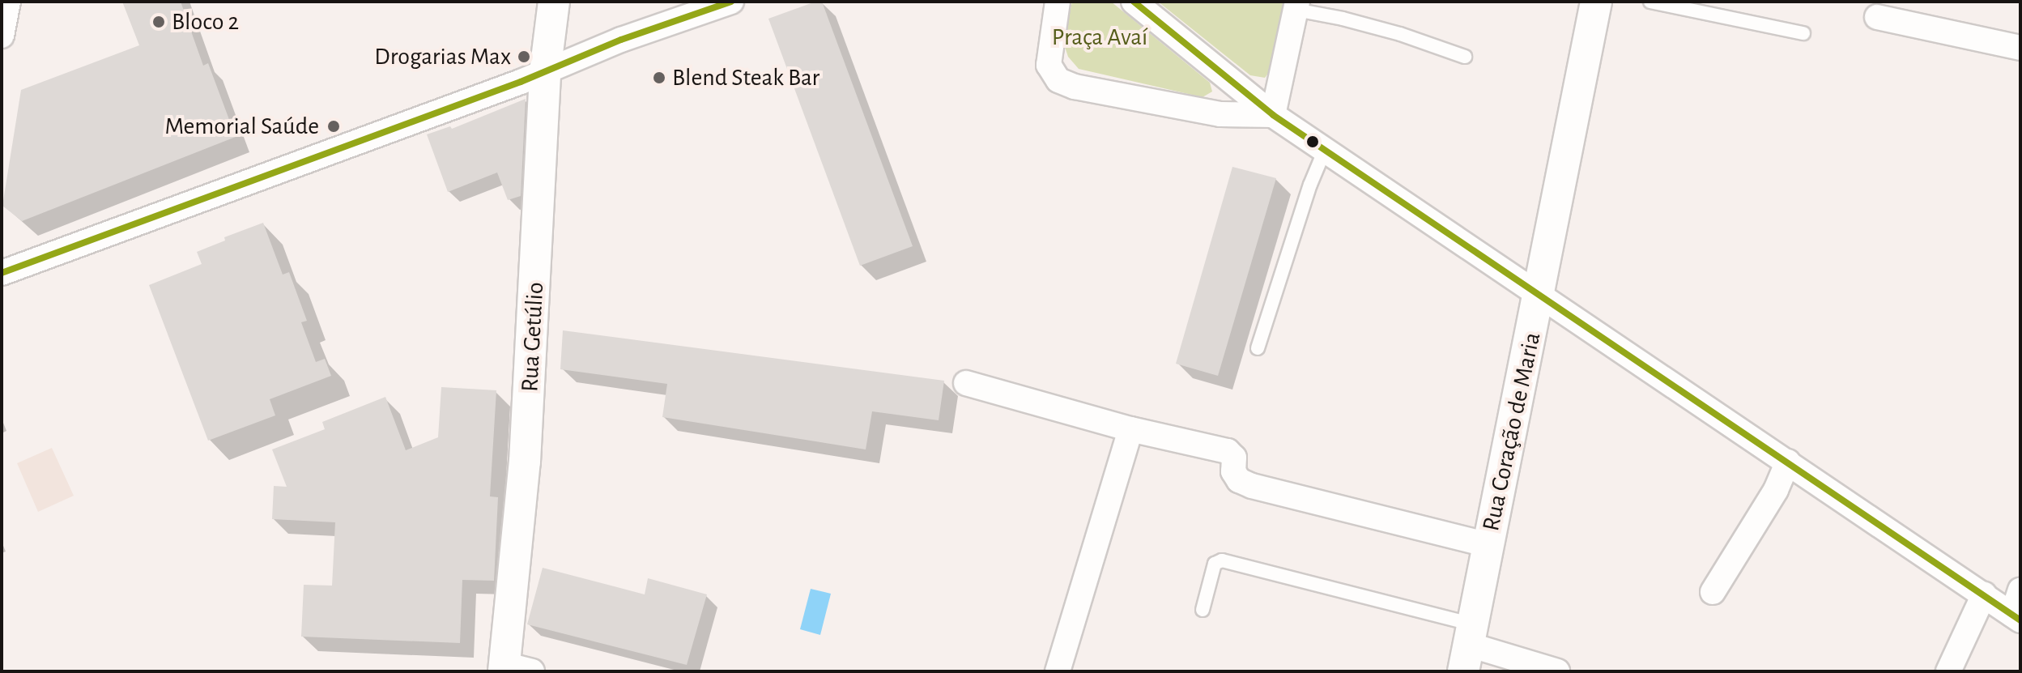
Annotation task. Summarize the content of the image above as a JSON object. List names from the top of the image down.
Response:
{
  "streets": {
    "street": ["Rua Getúlio", "Rua Coração de Maria"]
  },
  "parks": ["Praça Avaí"],
  "places": [
    "Bloco 2",
    "Drogarias Max",
    "Blend Steak Bar",
    "Memorial Saúde"
  ]
}
